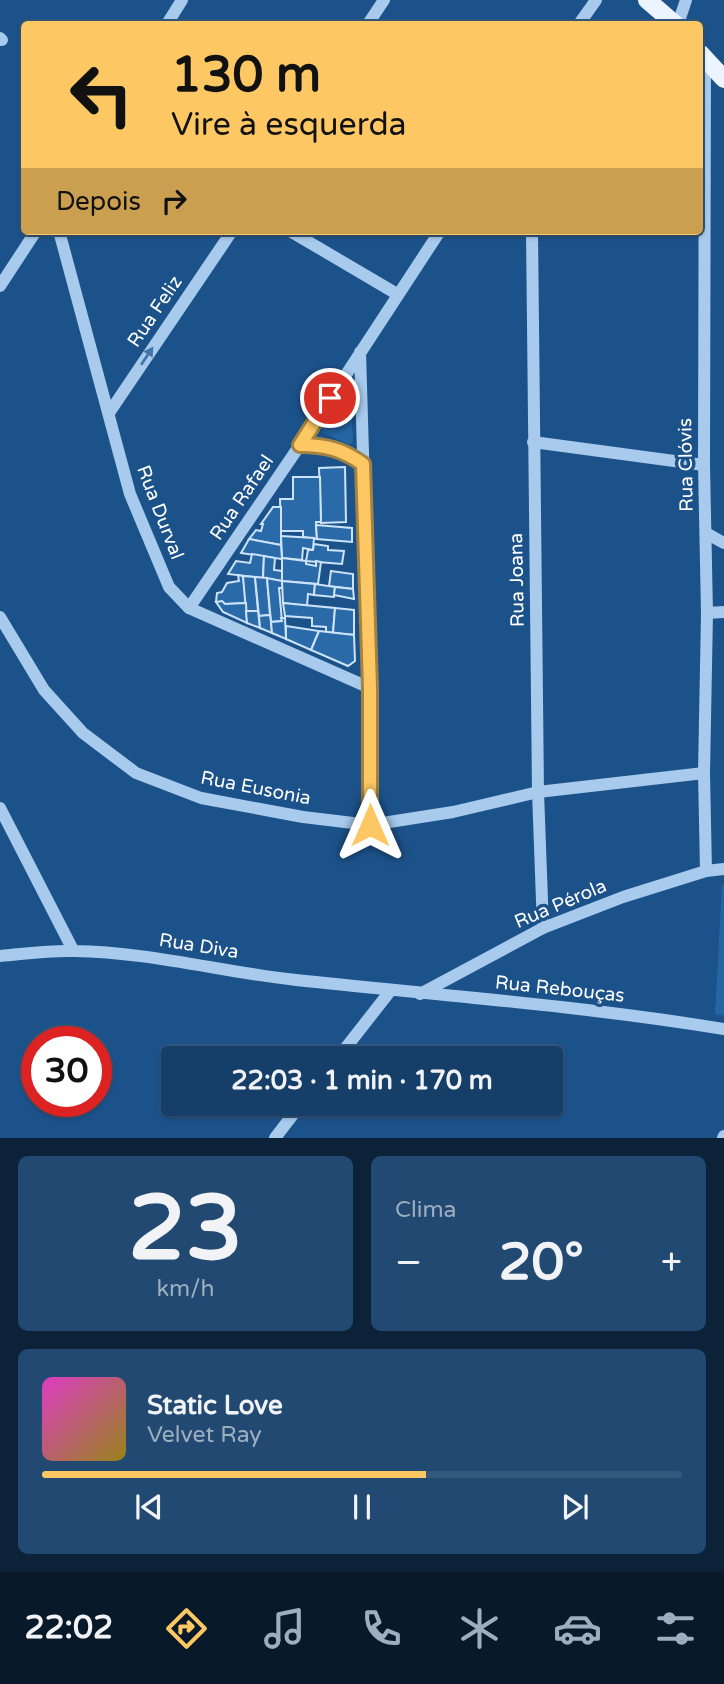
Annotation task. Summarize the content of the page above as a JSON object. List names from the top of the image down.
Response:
{
  "streets": {
    "street": [
      "Rua Feliz",
      "Rua Clóvis",
      "Rua Rafael",
      "Rua Durval",
      "Rua Joana",
      "Rua Eusonia",
      "Rua Pérola",
      "Rua Diva",
      "Rua Rebouças"
    ]
  },
  "crossings": [
    ["Rua Feliz", "Rua Durval"],
    ["Rua Clóvis", "Rua Eusonia"],
    ["Rua Clóvis", "Rua Pérola"],
    ["Rua Rafael", "Rua Durval"],
    ["Rua Joana", "Rua Eusonia"],
    ["Rua Joana", "Rua Pérola"],
    ["Rua Pérola", "Rua Rebouças"],
    ["Rua Diva", "Rua Rebouças"]
  ],
  "one_way": ["Rua Feliz"],
  "page": {
    "turn": ["130 m", "Vire à esquerda"],
    "then": "Depois",
    "limit": "30",
    "trip": "22:03 · 1 min · 170 m",
    "tile": [
      ["23", "km/h"],
      "Clima"
    ],
    "heat": ["−", "20°", "+"],
    "song": ["Static Love", "Velvet Ray"],
    "tabs": "22:02"
  }
}
